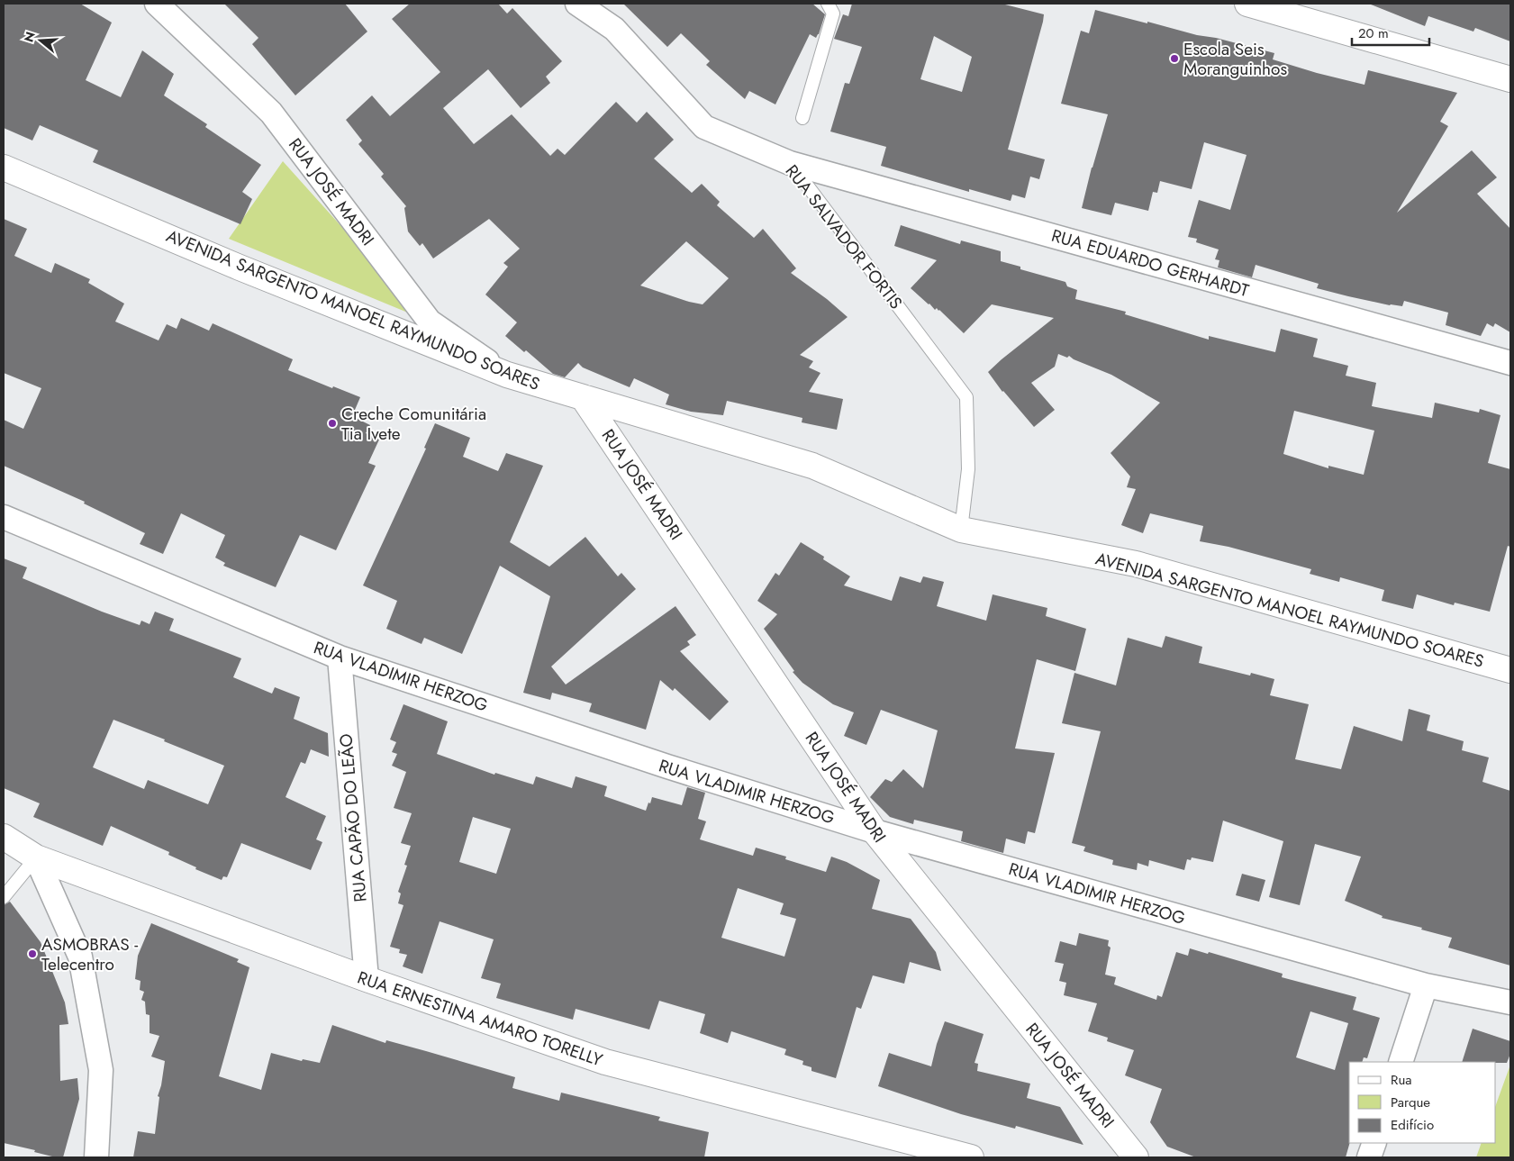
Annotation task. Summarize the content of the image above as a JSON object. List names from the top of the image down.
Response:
{
  "streets": {
    "street": [
      "RUA JOSÉ MADRI",
      "RUA SALVADOR FORTIS",
      "RUA EDUARDO GERHARDT",
      "AVENIDA SARGENTO MANOEL RAYMUNDO SOARES",
      "RUA VLADIMIR HERZOG",
      "RUA CAPÃO DO LEÃO",
      "RUA ERNESTINA AMARO TORELLY"
    ]
  },
  "crossings": [
    ["RUA JOSÉ MADRI", "AVENIDA SARGENTO MANOEL RAYMUNDO SOARES"],
    ["RUA JOSÉ MADRI", "RUA VLADIMIR HERZOG"],
    ["RUA SALVADOR FORTIS", "RUA EDUARDO GERHARDT"],
    ["RUA SALVADOR FORTIS", "AVENIDA SARGENTO MANOEL RAYMUNDO SOARES"],
    ["RUA VLADIMIR HERZOG", "RUA CAPÃO DO LEÃO"],
    ["RUA CAPÃO DO LEÃO", "RUA ERNESTINA AMARO TORELLY"]
  ],
  "places": ["Escola Seis Moranguinhos", "Creche Comunitária Tia Ivete", "ASMOBRAS - Telecentro"],
  "legend": ["Rua", "Parque", "Edifício"],
  "scale_bar": "20 m",
  "north": "left"
}
